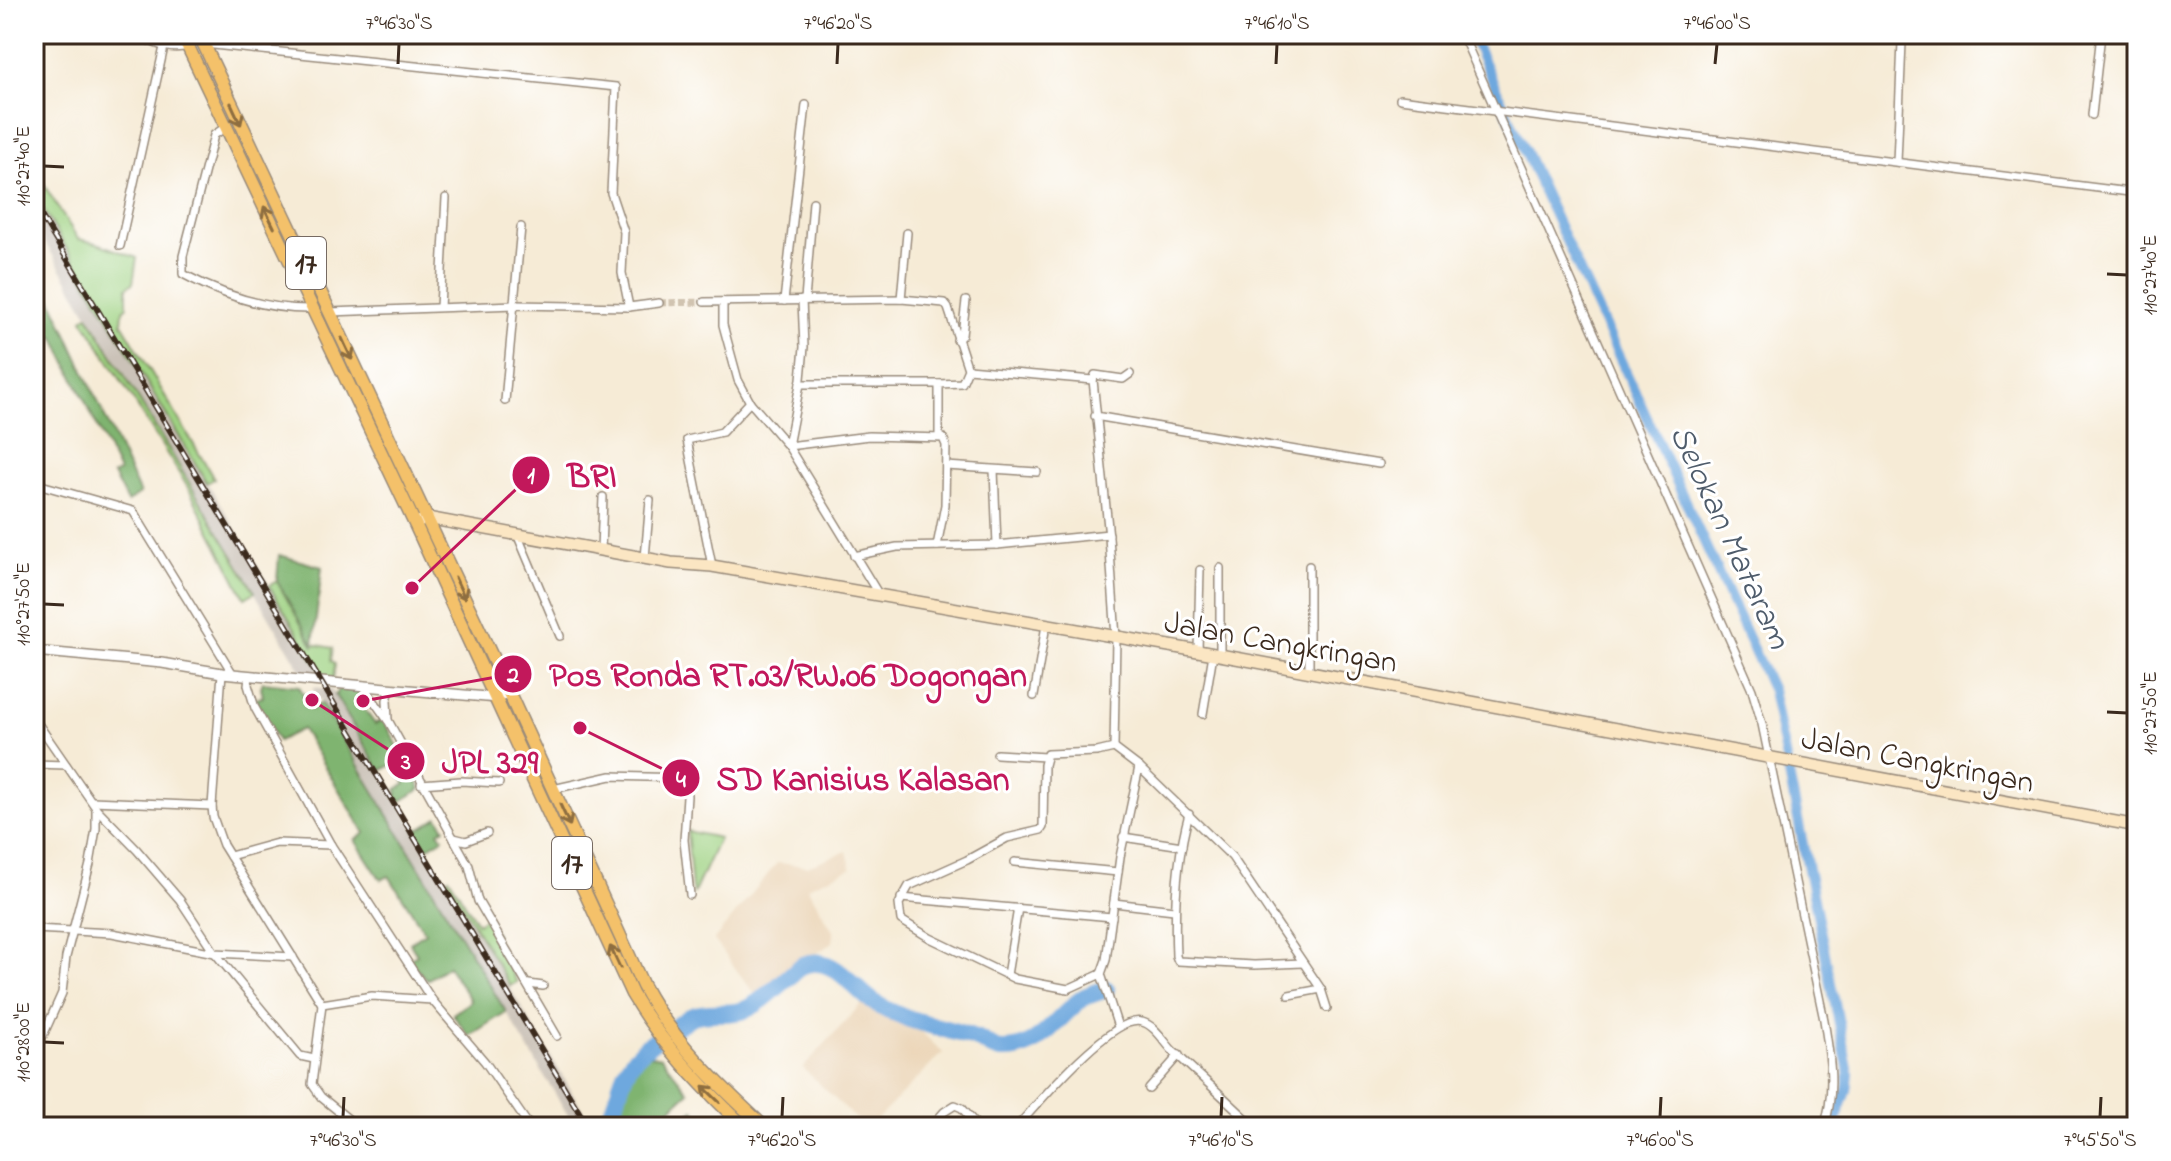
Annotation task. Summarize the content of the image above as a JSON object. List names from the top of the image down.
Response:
{
  "streets": {
    "highway": ["17"],
    "main road": ["Jalan Cangkringan"]
  },
  "crossings": [
    ["17", "Jalan Cangkringan"]
  ],
  "water": ["Selokan Mataram"],
  "places": [
    "BRI",
    "JPL 329",
    "Pos Ronda RT.03/RW.06 Dogongan",
    "SD Kanisius Kalasan"
  ],
  "coordinates": [
    "7°46'30\"S",
    "7°46'20\"S",
    "7°46'10\"S",
    "7°46'00\"S",
    "110°27'40\"E",
    "110°27'50\"E",
    "110°28'00\"E",
    "7°45'50\"S"
  ]
}
